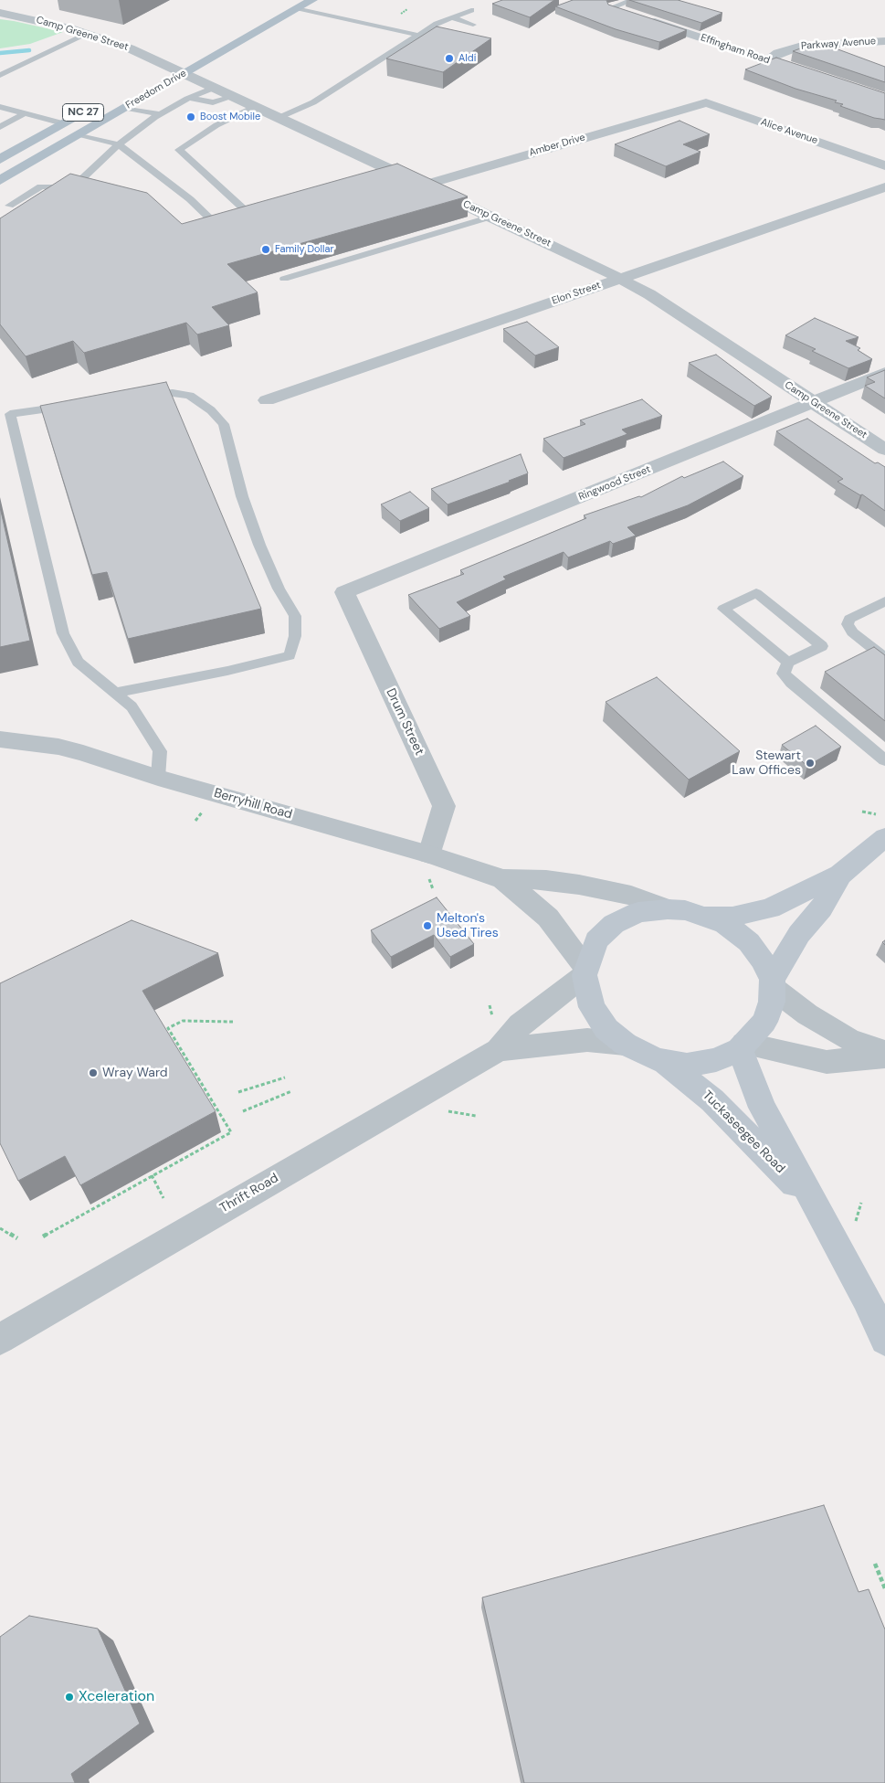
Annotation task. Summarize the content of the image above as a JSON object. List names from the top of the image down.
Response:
{
  "streets": {
    "main road": ["Freedom Drive", "NC 27", "Tuckaseegee Road"],
    "street": [
      "Camp Greene Street",
      "Parkway Avenue",
      "Effingham Road",
      "Alice Avenue",
      "Amber Drive",
      "Elon Street",
      "Ringwood Street",
      "Drum Street",
      "Berryhill Road",
      "Thrift Road"
    ]
  },
  "crossings": [
    ["Camp Greene Street", "Freedom Drive"],
    ["Camp Greene Street", "Amber Drive"],
    ["Camp Greene Street", "Elon Street"],
    ["Camp Greene Street", "Ringwood Street"],
    ["Parkway Avenue", "Effingham Road"],
    ["Alice Avenue", "Amber Drive"],
    ["Ringwood Street", "Drum Street"],
    ["Drum Street", "Berryhill Road"],
    ["Berryhill Road", "Thrift Road"]
  ],
  "places": [
    "Aldi",
    "Boost Mobile",
    "Family Dollar",
    "Stewart Law Offices",
    "Melton's Used Tires",
    "Wray Ward",
    "Xceleration"
  ]
}
